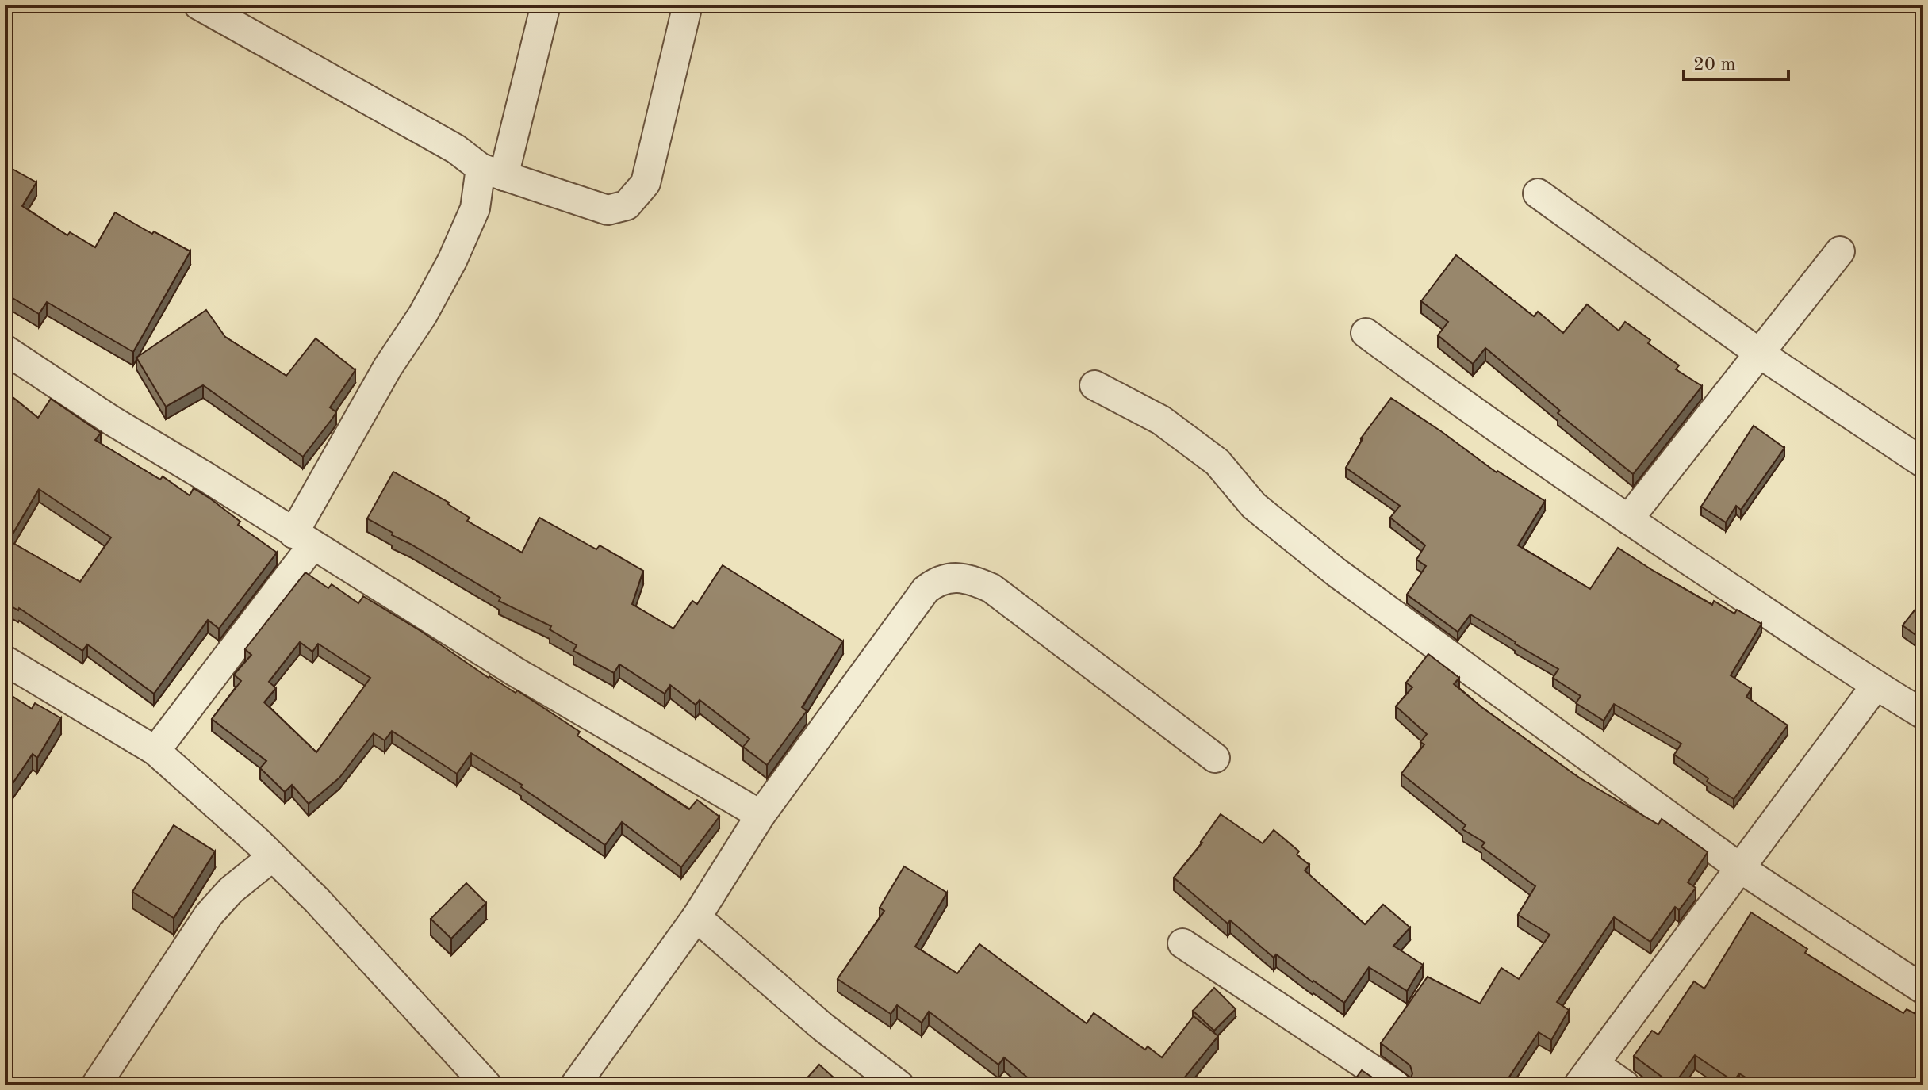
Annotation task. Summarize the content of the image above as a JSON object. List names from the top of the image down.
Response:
{
  "scale_bar": "20 m"
}
